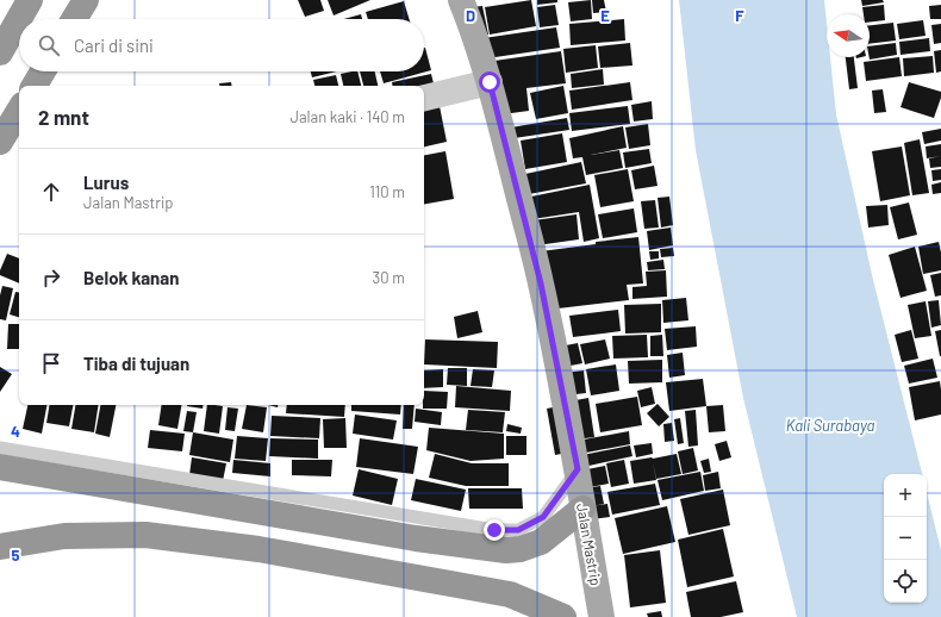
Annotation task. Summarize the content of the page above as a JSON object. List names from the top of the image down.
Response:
{
  "streets": {
    "main road": ["Jalan Mastrip"]
  },
  "water": ["Kali Surabaya"],
  "north": "left",
  "page": {
    "search": "Cari di sini",
    "heading": ["2 mnt", "Jalan kaki · 140 m"],
    "list": [
      ["Lurus", "Jalan Mastrip", "110 m"],
      ["Belok kanan", "30 m"],
      "Tiba di tujuan"
    ],
    "map_buttons": ["+", "−"]
  },
  "grid": {
    "columns": ["D", "E", "F"],
    "rows": ["4", "5"]
  }
}
